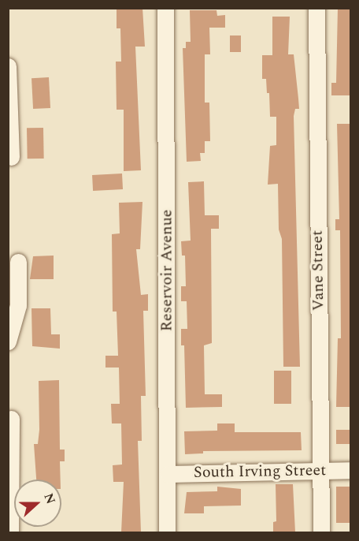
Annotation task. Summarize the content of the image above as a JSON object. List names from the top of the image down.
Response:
{
  "streets": {
    "street": ["Reservoir Avenue", "Vane Street", "South Irving Street"]
  },
  "crossings": [
    ["Reservoir Avenue", "South Irving Street"],
    ["Vane Street", "South Irving Street"]
  ],
  "north": "right"
}
